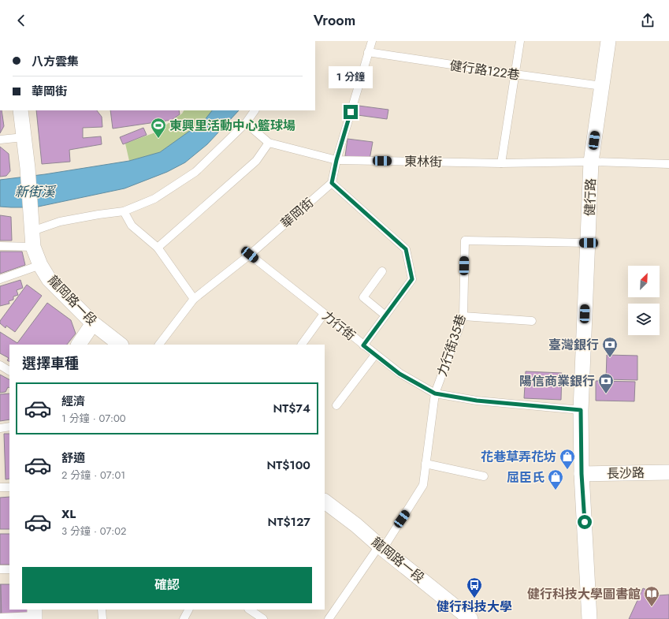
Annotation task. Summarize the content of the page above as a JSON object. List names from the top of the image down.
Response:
{
  "streets": {
    "street": ["健行路", "龍岡路一段", "長沙路"],
    "lane": [
      "健行路122巷",
      "東林街",
      "華岡街",
      "力行街",
      "力行街35巷"
    ]
  },
  "crossings": [
    ["健行路122巷", "健行路"],
    ["東林街", "健行路"],
    ["健行路", "力行街"],
    ["健行路", "力行街35巷"],
    ["健行路", "長沙路"],
    ["華岡街", "力行街"],
    ["龍岡路一段", "力行街35巷"],
    ["力行街", "力行街35巷"]
  ],
  "water": ["新街溪"],
  "places": {
    "sports": ["東興里活動中心籃球場"],
    "bank": ["臺灣銀行", "陽信商業銀行"],
    "shop": ["花巷草弄花坊", "屈臣氏"],
    "bus stop": ["健行科技大學"],
    "library": ["健行科技大學圖書館"]
  },
  "north": "top right",
  "page": {
    "header": "Vroom",
    "banner": ["八方雲集", "華岡街"],
    "bubble": "1 分鐘",
    "heading": "選擇車種",
    "list": [
      {
        "name": "經濟",
        "note": "1 分鐘 · 07:00",
        "value": "NT$74"
      },
      {
        "name": "舒適",
        "note": "2 分鐘 · 07:01",
        "value": "NT$100"
      },
      {
        "name": "XL",
        "note": "3 分鐘 · 07:02",
        "value": "NT$127"
      }
    ],
    "buttons": "確認"
  }
}
